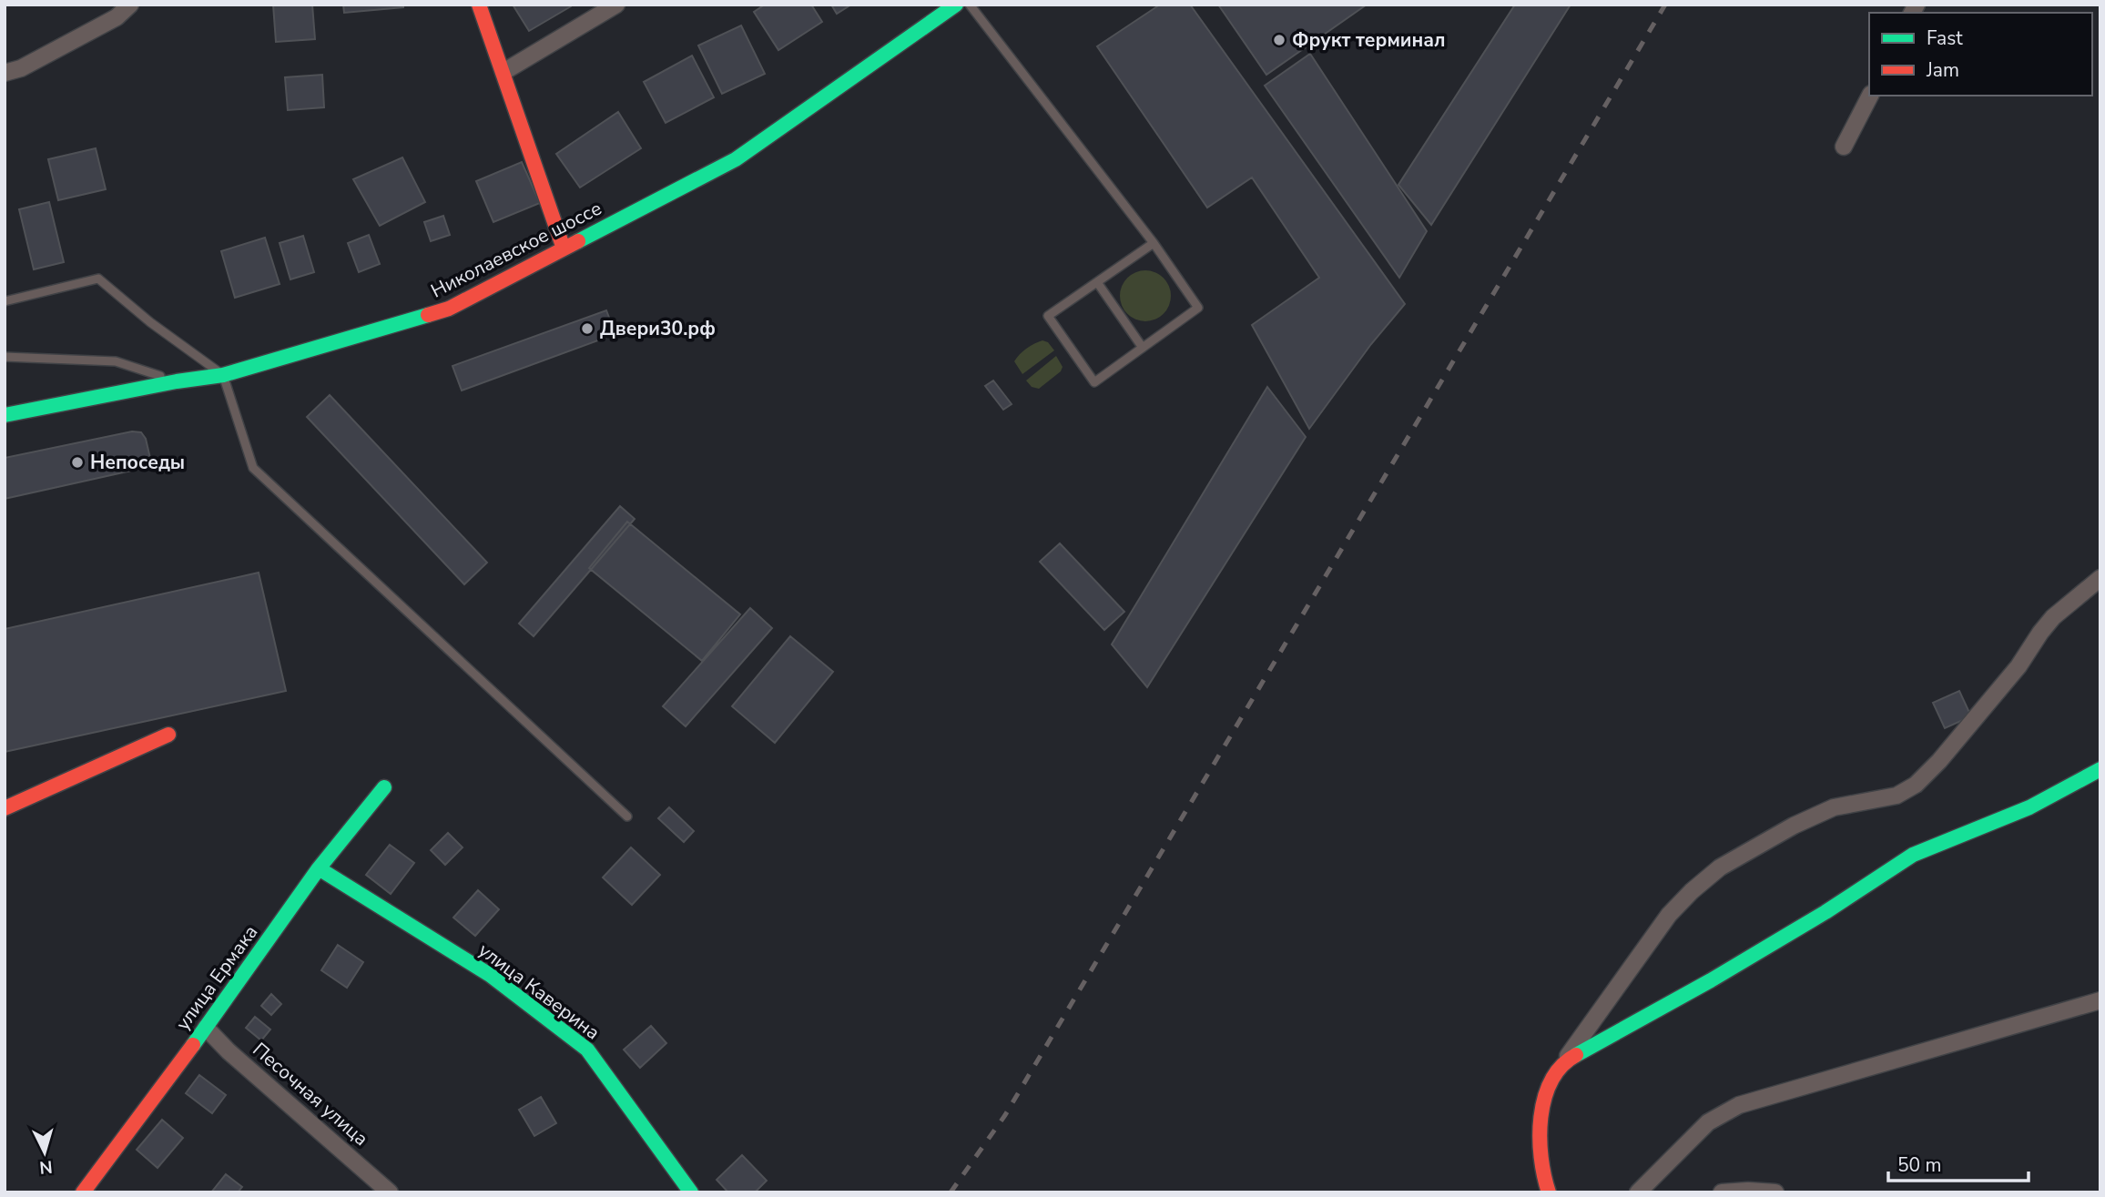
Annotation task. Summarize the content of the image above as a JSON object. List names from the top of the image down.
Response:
{
  "streets": {
    "street": [
      "Николаевское шоссе",
      "улица Ермака",
      "улица Каверина",
      "Песочная улица"
    ]
  },
  "crossings": [
    ["улица Ермака", "улица Каверина"],
    ["улица Ермака", "Песочная улица"]
  ],
  "places": ["Фрукт терминал", "Двери30.рф", "Непоседы"],
  "legend": ["Fast", "Jam"],
  "scale_bar": "50 m",
  "north": "bottom"
}
